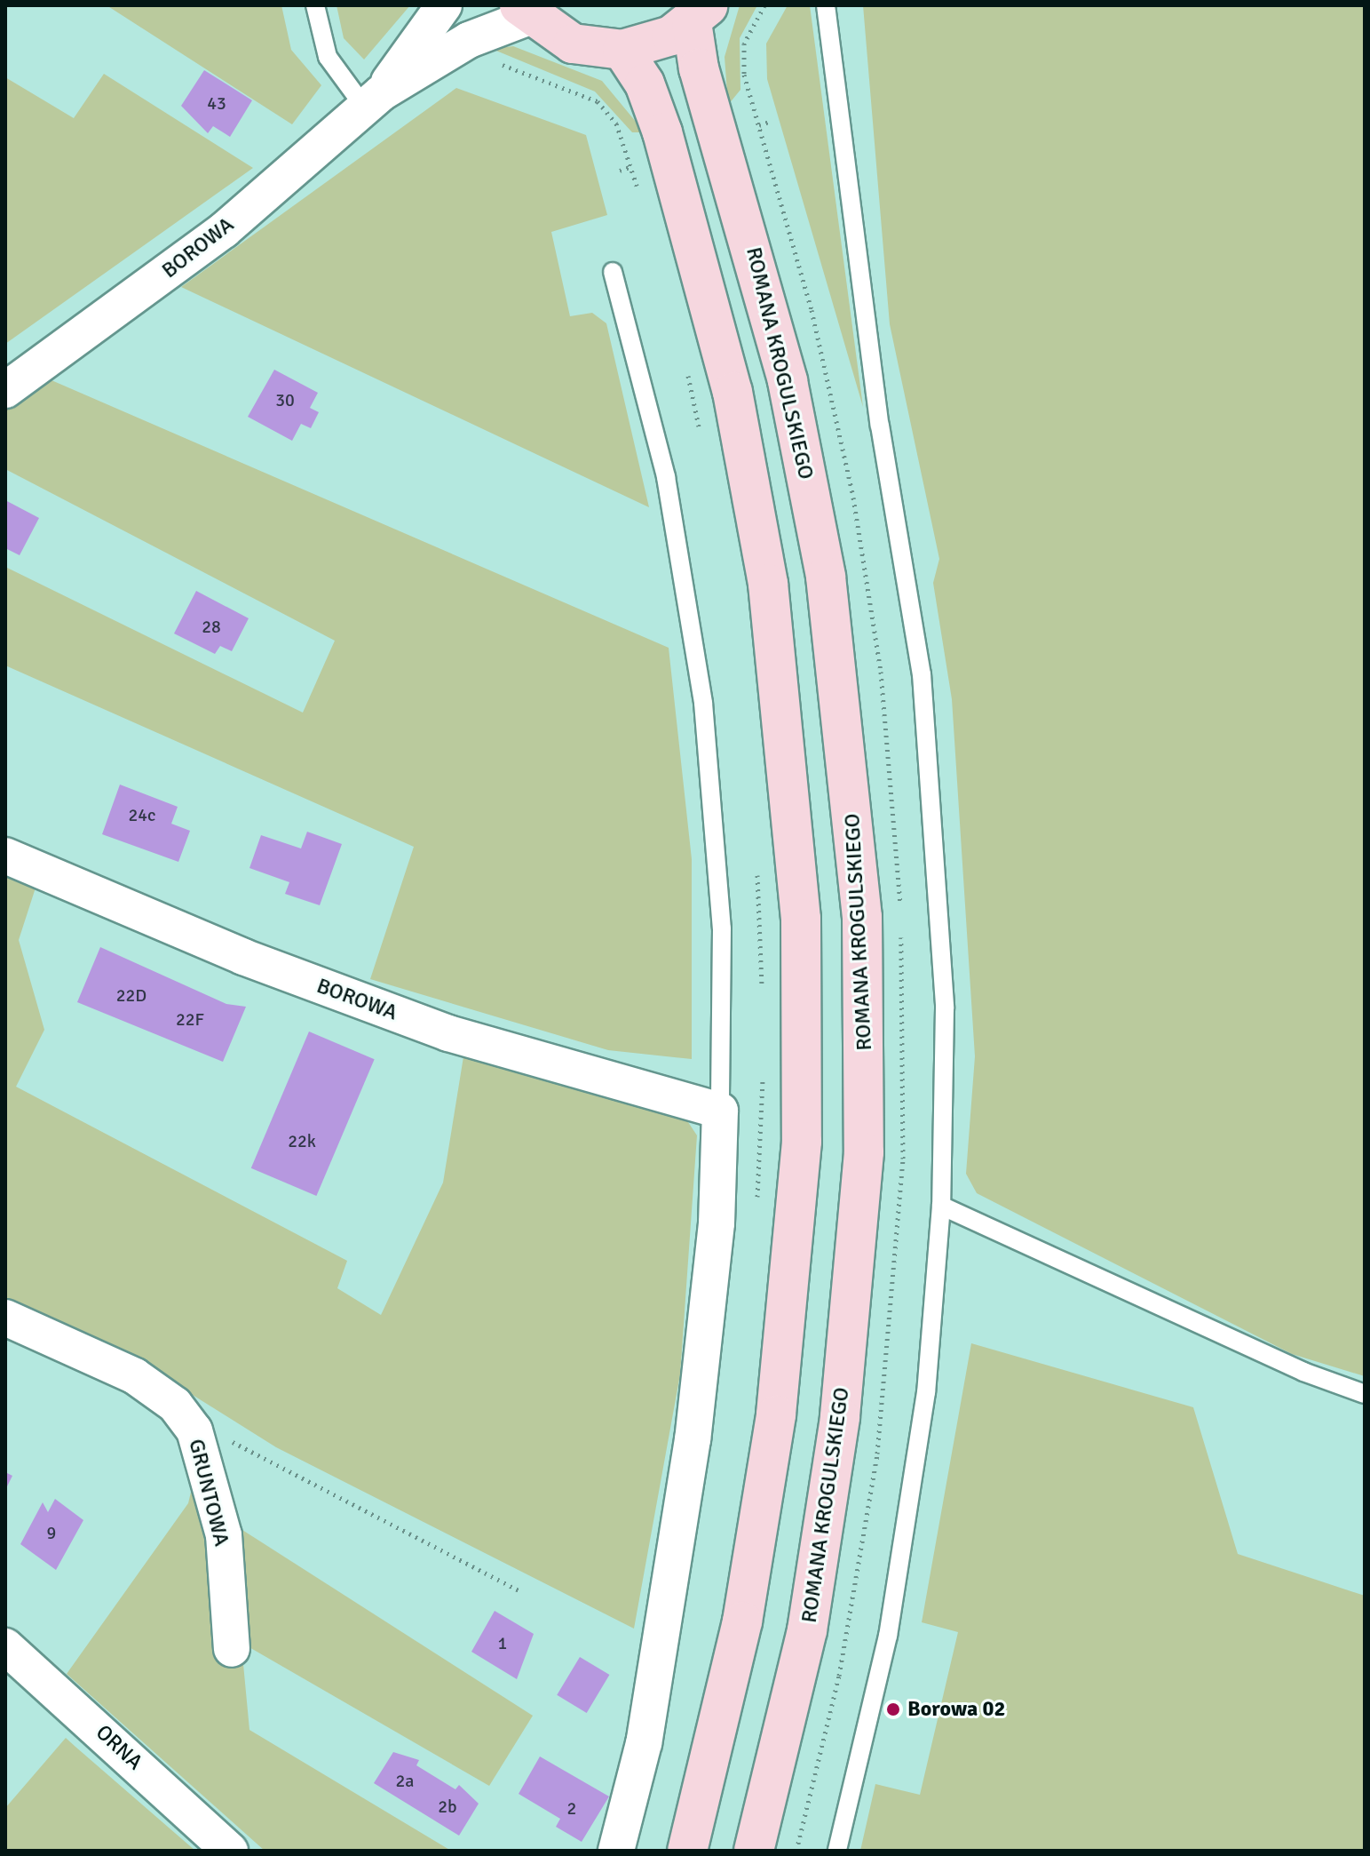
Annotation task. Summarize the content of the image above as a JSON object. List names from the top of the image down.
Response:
{
  "streets": {
    "main road": ["ROMANA KROGULSKIEGO"],
    "street": ["BOROWA", "GRUNTOWA", "ORNA"]
  },
  "places": ["Borowa 02"],
  "house_numbers": [
    "43",
    "30",
    "28",
    "24c",
    "22D",
    "22F",
    "22k",
    "9",
    "1",
    "2a",
    "2b",
    "2"
  ]
}
